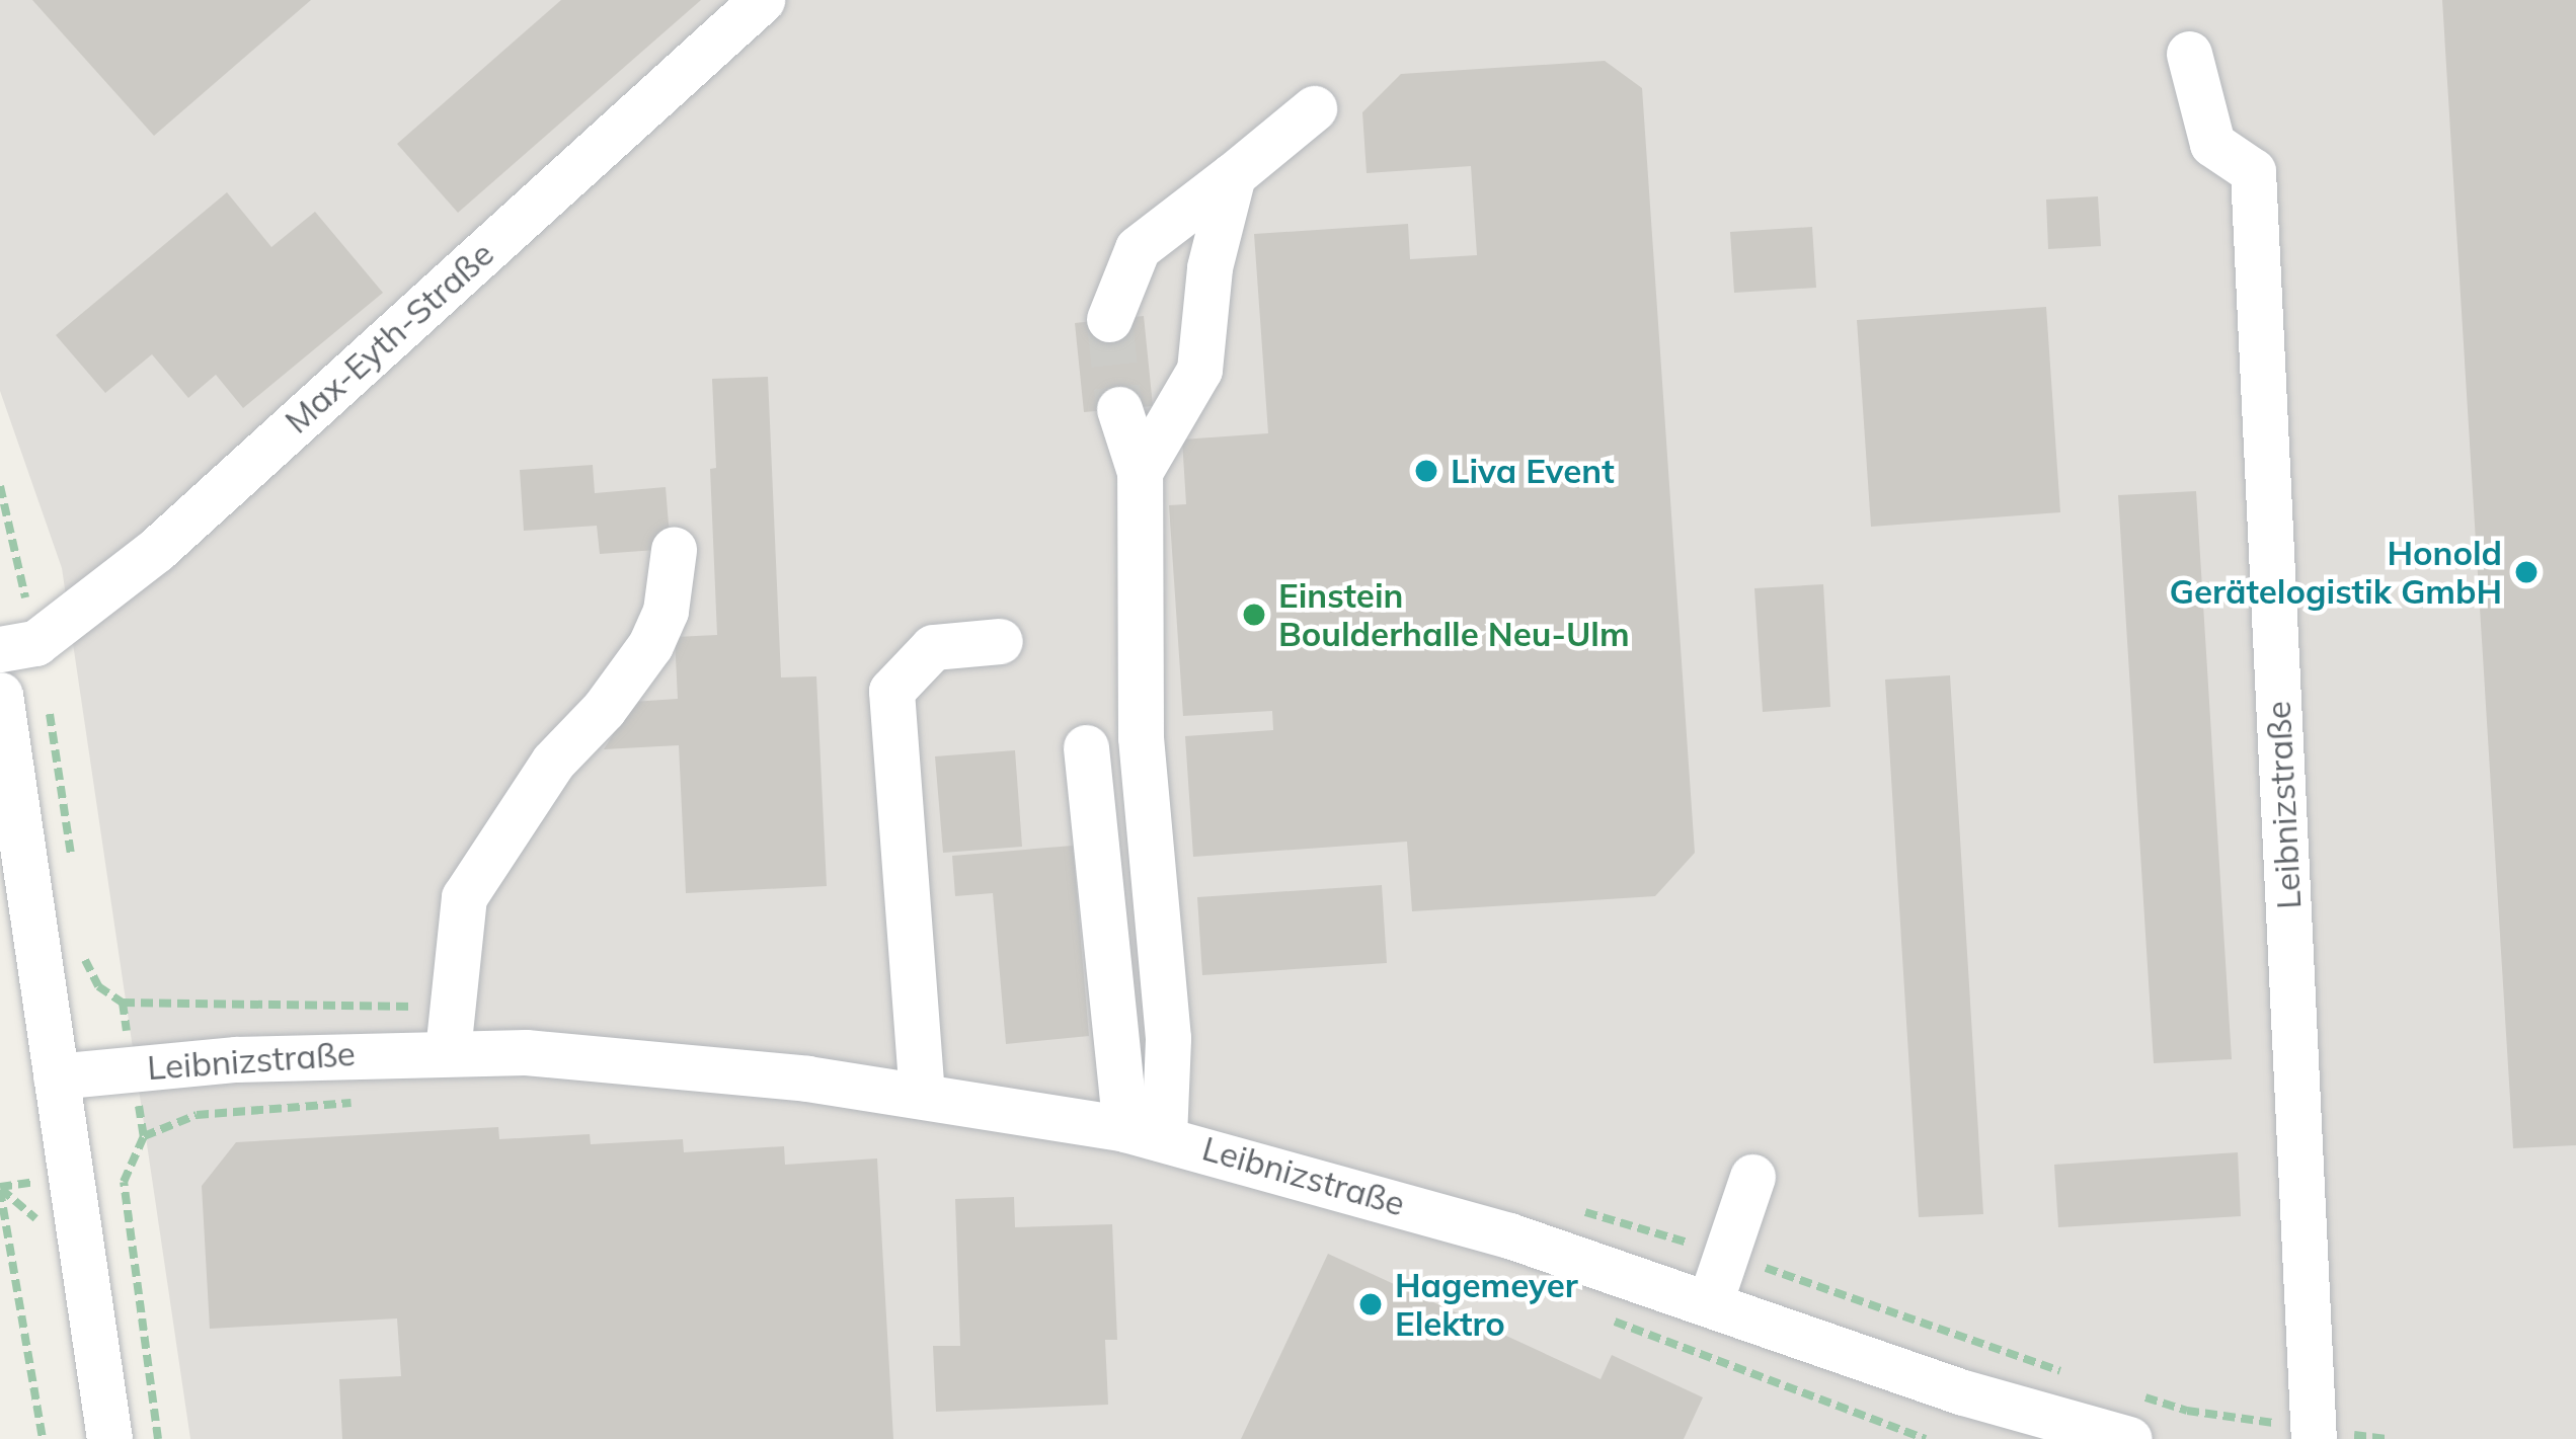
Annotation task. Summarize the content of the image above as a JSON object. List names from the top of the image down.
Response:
{
  "streets": {
    "street": ["Max-Eyth-Straße", "Leibnizstraße"]
  },
  "places": [
    "Liva Event",
    "Honold Gerätelogistik GmbH",
    "Einstein Boulderhalle Neu-Ulm",
    "Hagemeyer Elektro"
  ]
}
